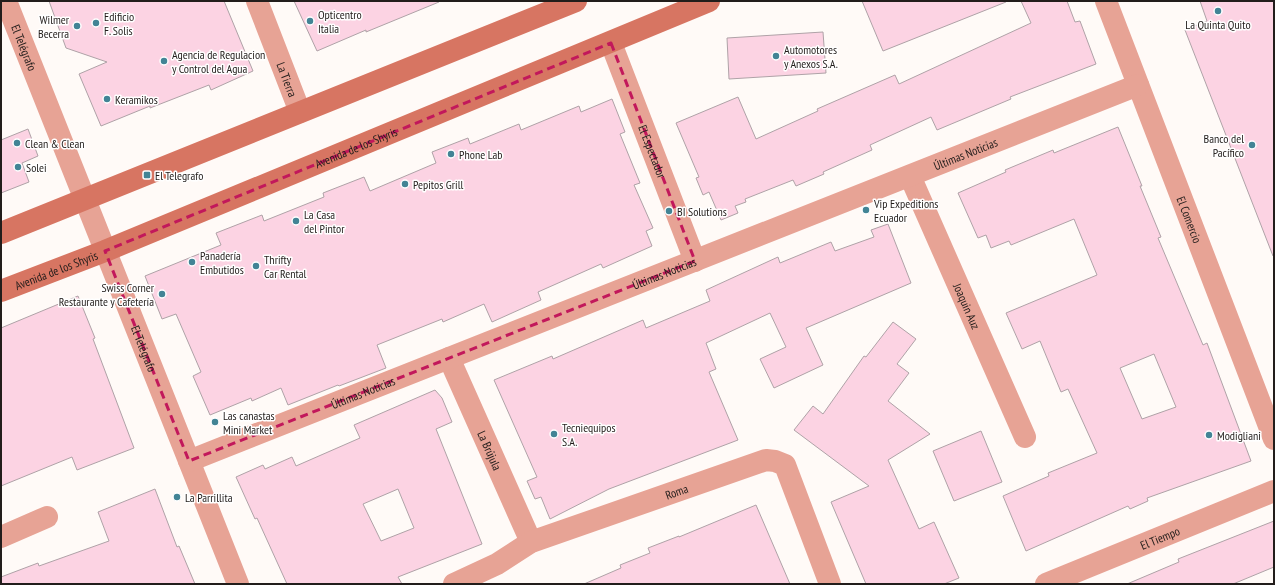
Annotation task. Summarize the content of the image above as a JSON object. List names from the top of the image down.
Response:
{
  "streets": {
    "main road": ["Avenida de los Shyris"],
    "street": [
      "El Telégrafo",
      "La Tierra",
      "El Espectador",
      "Últimas Noticias",
      "El Comercio",
      "Joaquin Auz",
      "La Brújula",
      "Roma",
      "El Tiempo"
    ]
  },
  "crossings": [
    ["El Telégrafo", "Avenida de los Shyris"],
    ["El Telégrafo", "Últimas Noticias"],
    ["Avenida de los Shyris", "El Espectador"],
    ["El Espectador", "Últimas Noticias"],
    ["Últimas Noticias", "El Comercio"],
    ["Últimas Noticias", "Joaquin Auz"],
    ["Últimas Noticias", "La Brújula"],
    ["La Brújula", "Roma"]
  ],
  "places": {
    "other": [
      "La Quinta Quito",
      "Opticentro Italia",
      "Edificio F. Solis",
      "Wilmer Becerra",
      "Automotores y Anexos S.A.",
      "Agencia de Regulacion y Control del Agua",
      "Keramikos",
      "Clean & Clean",
      "Banco del Pacífico",
      "Phone Lab",
      "Solei",
      "Pepitos Grill",
      "Vip Expeditions Ecuador",
      "BI Solutions",
      "La Casa del Pintor",
      "Panadería Embutidos",
      "Thrifty Car Rental",
      "Swiss Corner Restaurante y Cafetería",
      "Las canastas Mini Market",
      "Tecniequipos S.A.",
      "Modigliani",
      "La Parrillita"
    ],
    "transit": ["El Telegrafo"]
  }
}
